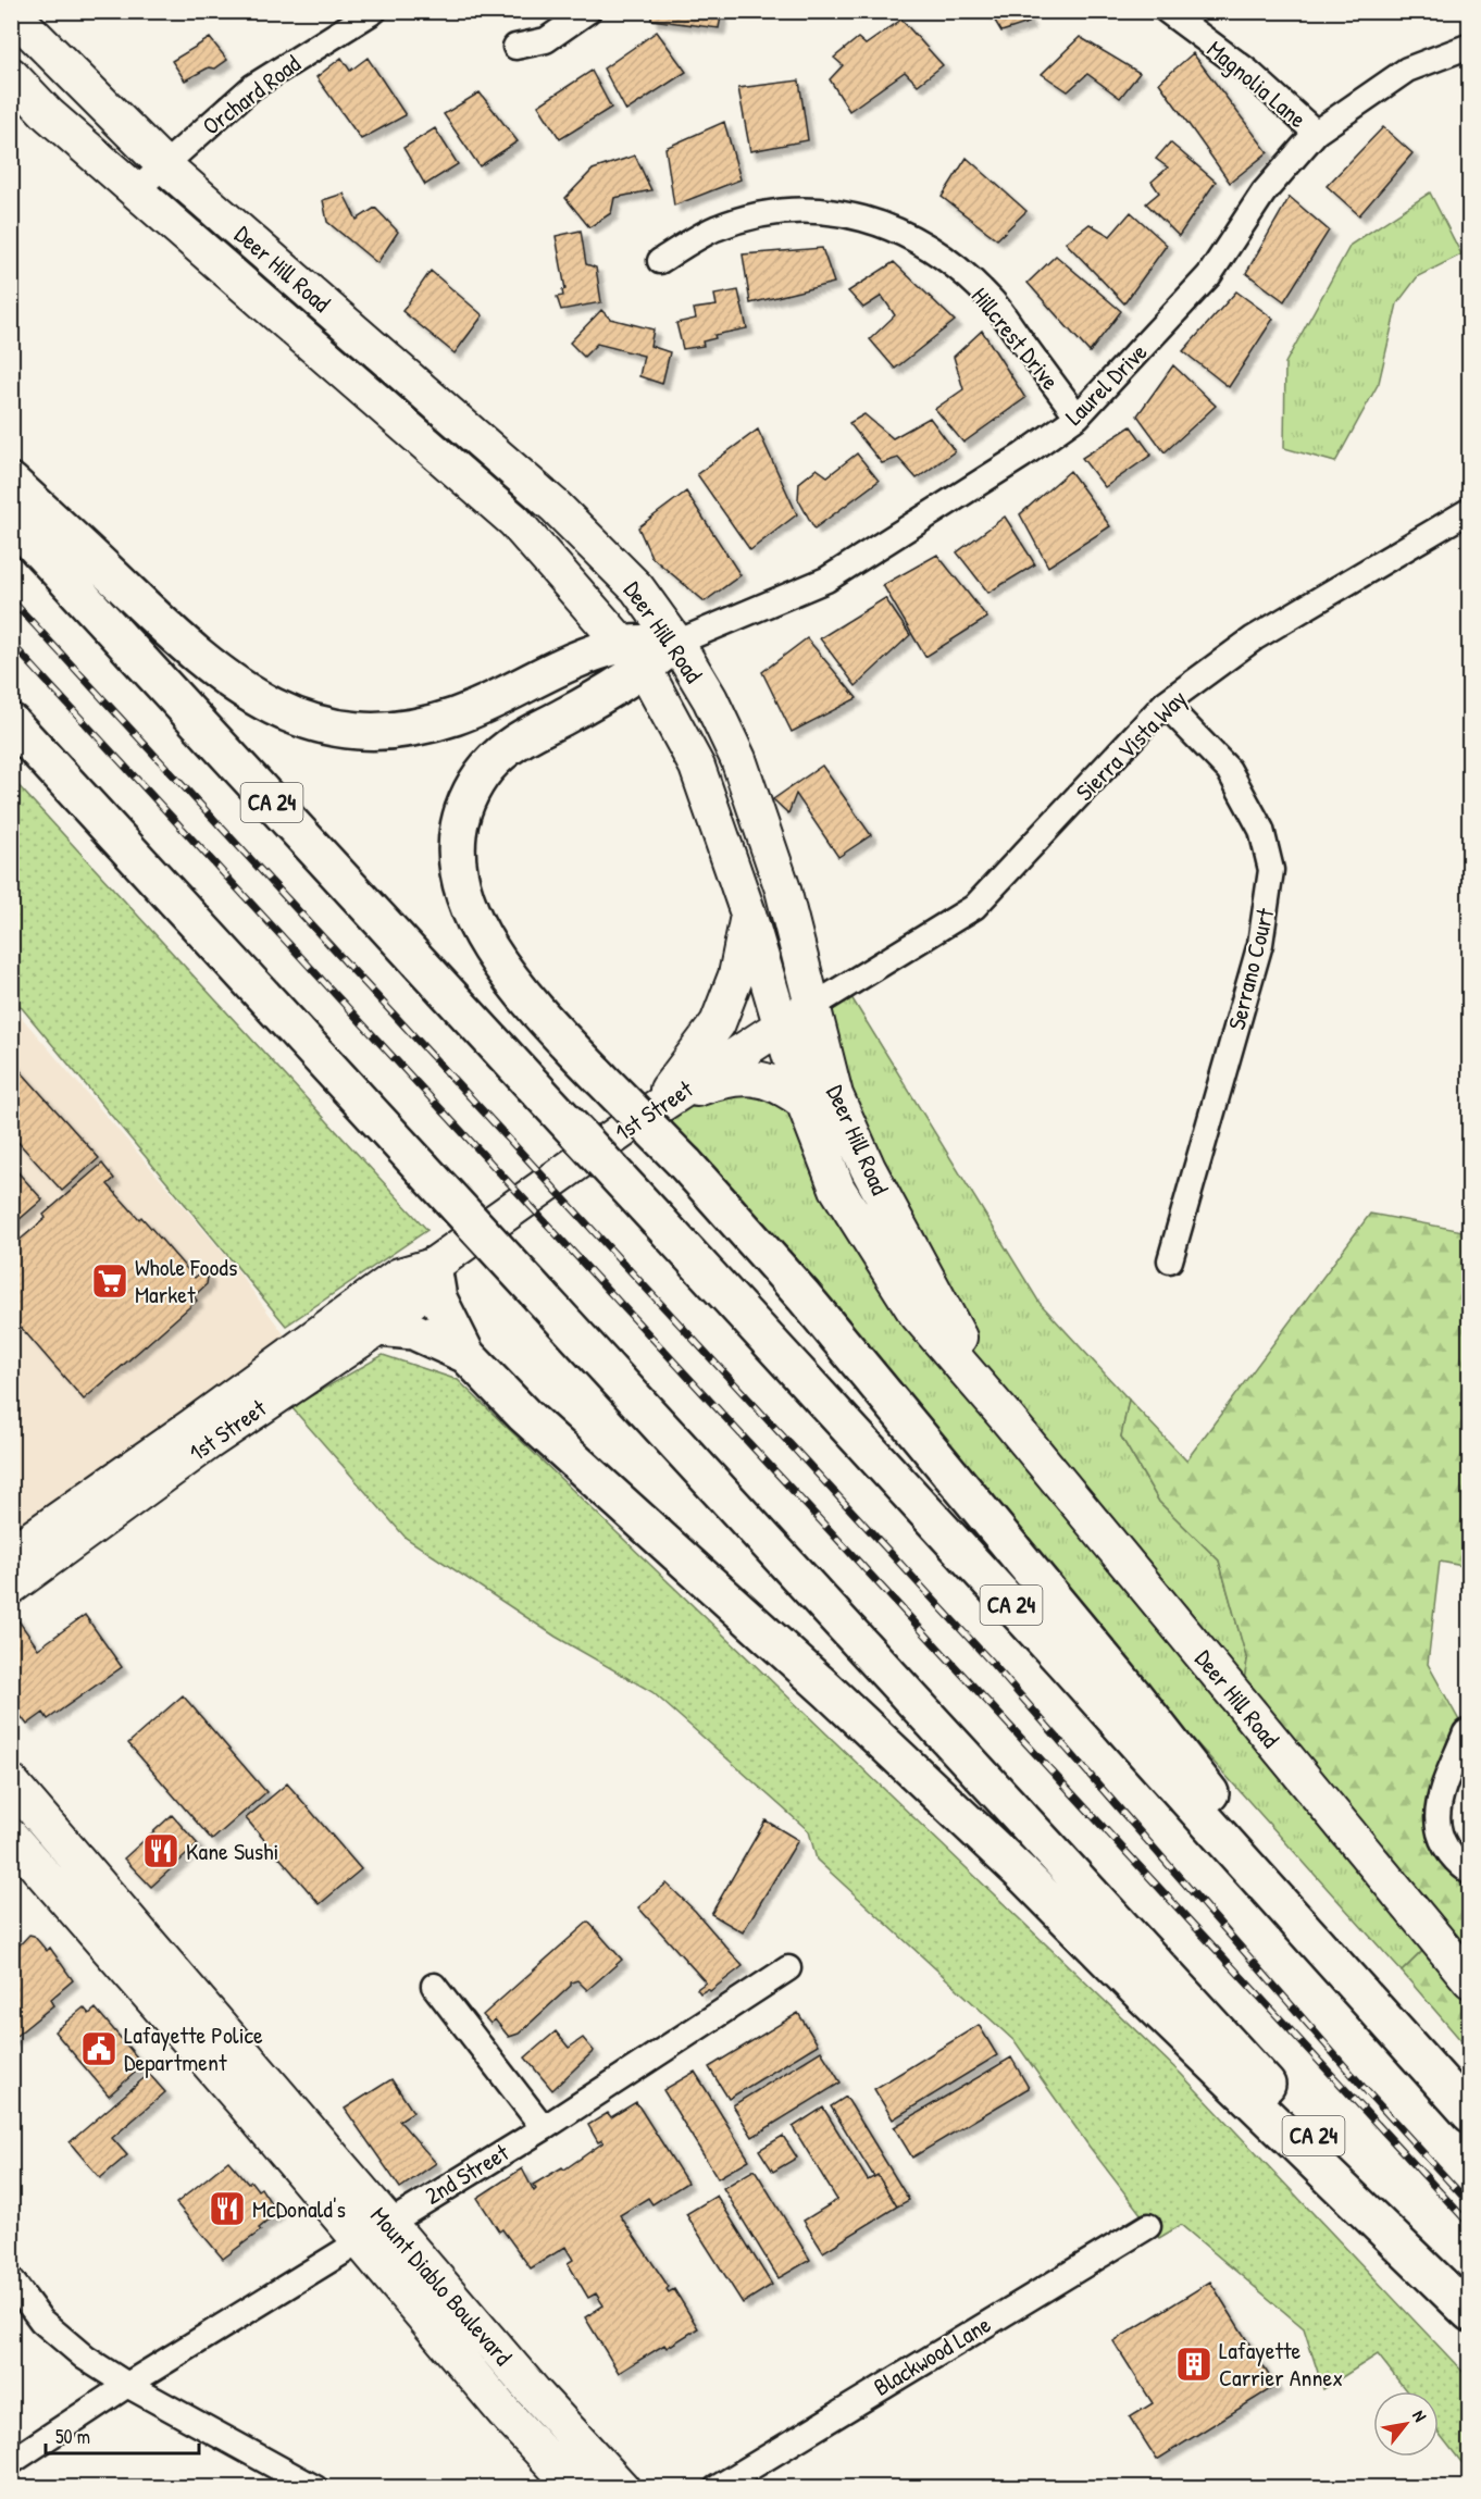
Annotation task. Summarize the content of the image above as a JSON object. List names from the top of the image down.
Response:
{
  "streets": {
    "highway": ["CA 24"],
    "street": [
      "Magnolia Lane",
      "Orchard Road",
      "Deer Hill Road",
      "Hillcrest Drive",
      "Laurel Drive",
      "Sierra Vista Way",
      "Serrano Court",
      "1st Street",
      "2nd Street",
      "Mount Diablo Boulevard",
      "Blackwood Lane"
    ]
  },
  "crossings": [
    ["Magnolia Lane", "Laurel Drive"],
    ["Orchard Road", "Deer Hill Road"],
    ["Deer Hill Road", "Laurel Drive"],
    ["Deer Hill Road", "Sierra Vista Way"],
    ["Deer Hill Road", "1st Street"],
    ["Hillcrest Drive", "Laurel Drive"],
    ["Sierra Vista Way", "Serrano Court"],
    ["Sierra Vista Way", "1st Street"],
    ["2nd Street", "Mount Diablo Boulevard"]
  ],
  "places": {
    "supermarket": ["Whole Foods Market"],
    "restaurant": ["Kane Sushi", "McDonald's"],
    "public building": ["Lafayette Police Department"],
    "building": ["Lafayette Carrier Annex"]
  },
  "scale_bar": "50 m",
  "north": "top right"
}
